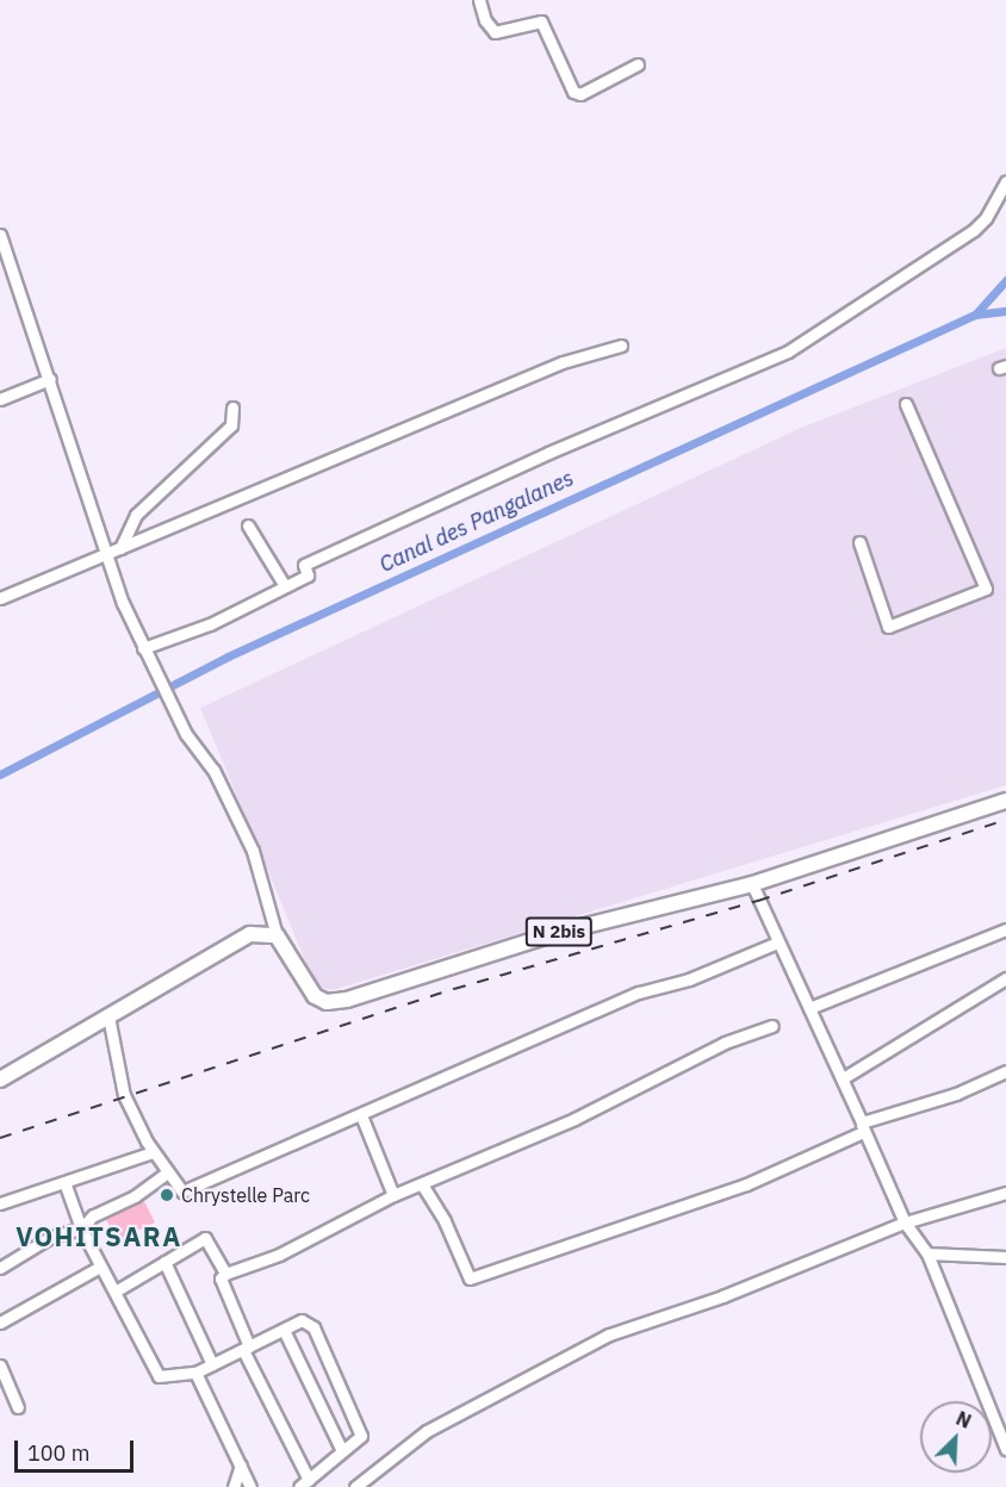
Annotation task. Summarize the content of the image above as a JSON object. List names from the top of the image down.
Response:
{
  "streets": {
    "main road": ["N 2bis"]
  },
  "districts": ["VOHITSARA"],
  "water": ["Canal des Pangalanes"],
  "places": ["Chrystelle Parc"],
  "scale_bar": "100 m",
  "north": "top right"
}
